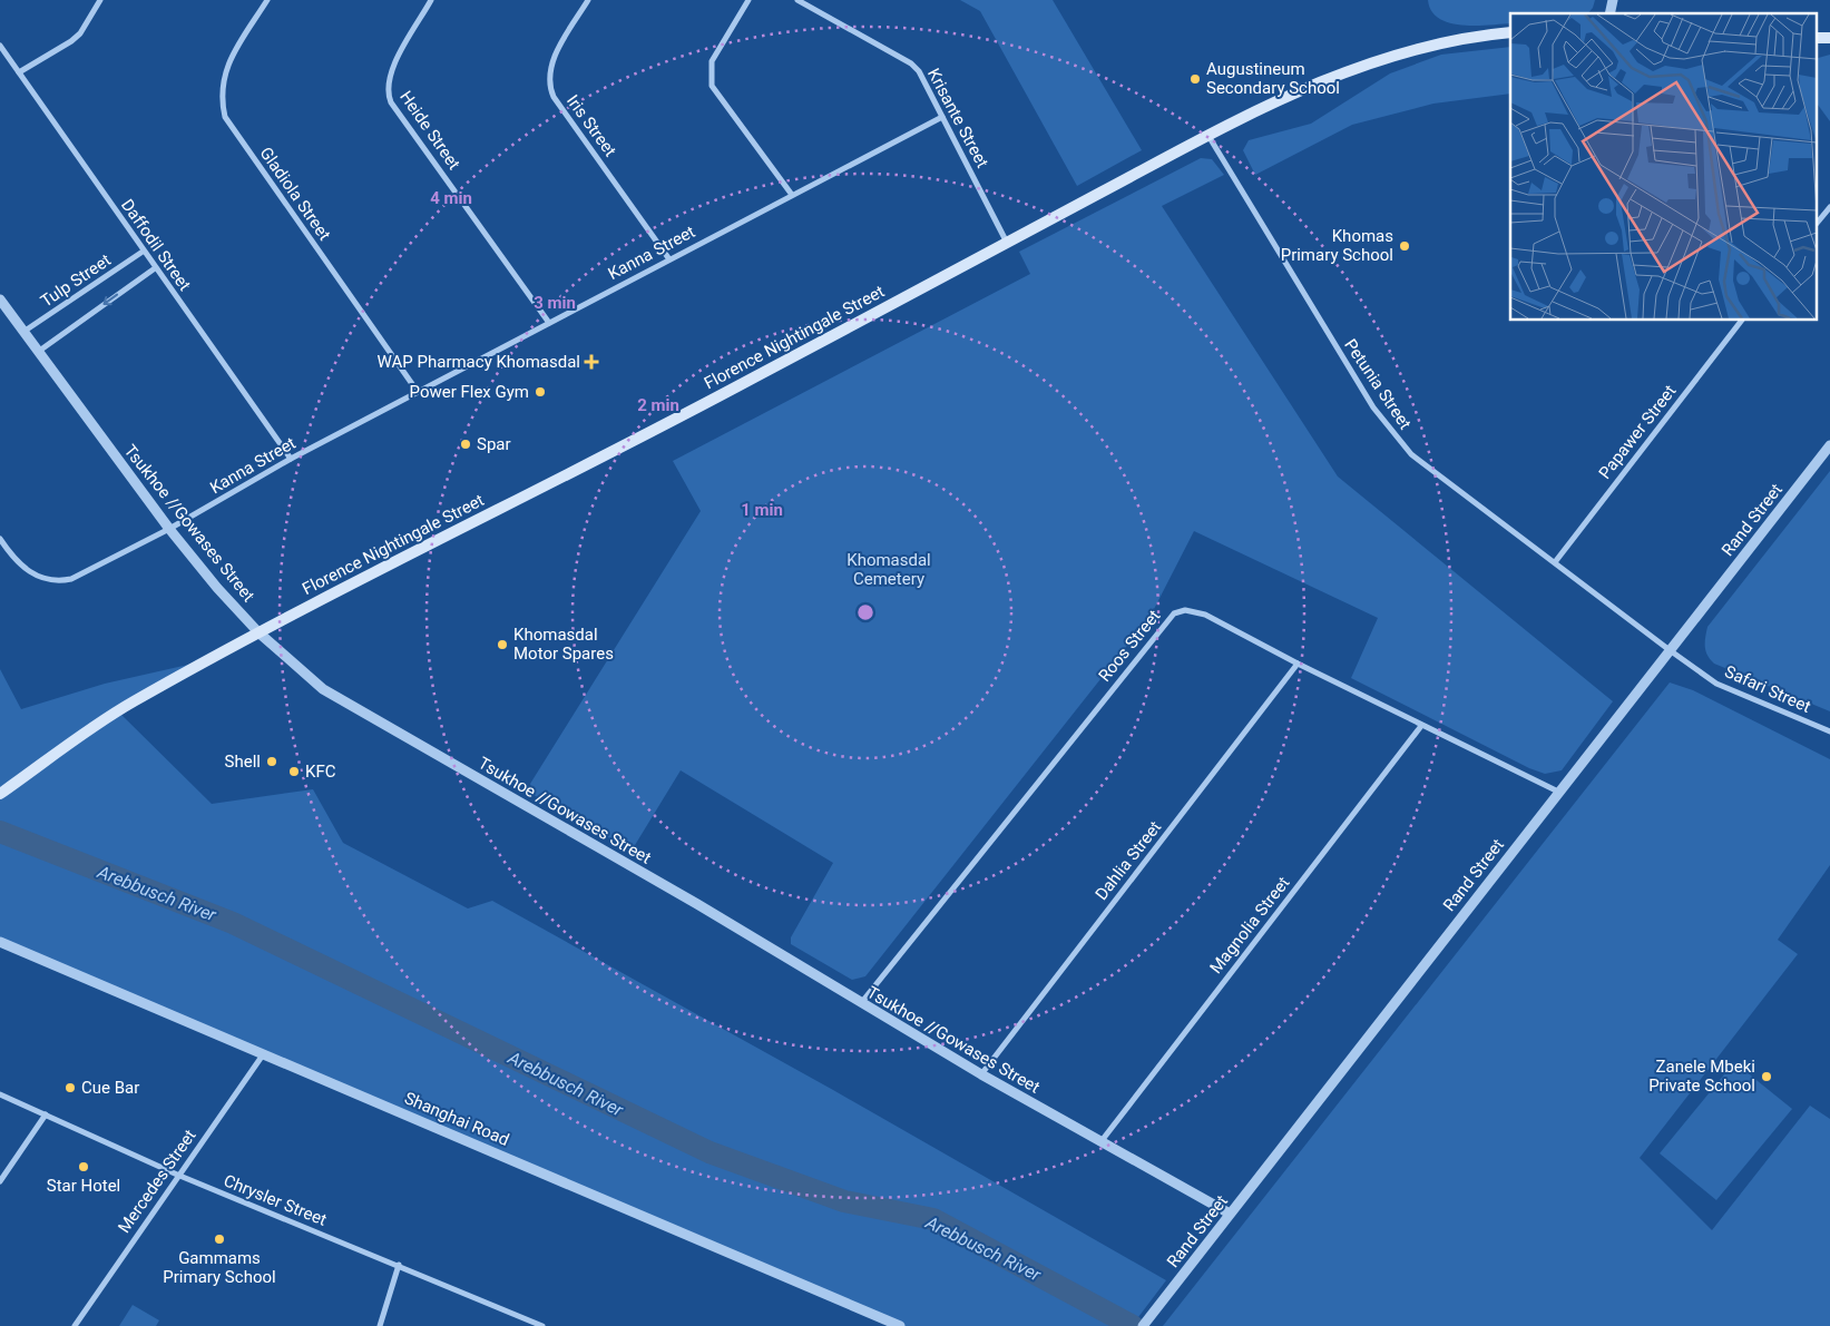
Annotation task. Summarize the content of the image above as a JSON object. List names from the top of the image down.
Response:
{
  "streets": {
    "main road": ["Florence Nightingale Street"],
    "street": [
      "Krisante Street",
      "Iris Street",
      "Heide Street",
      "Gladiola Street",
      "Daffodil Street",
      "Kanna Street",
      "Tulp Street",
      "Petunia Street",
      "Papawer Street",
      "Rand Street",
      "Tsukhoe //Gowases Street",
      "Roos Street",
      "Safari Street",
      "Dahlia Street",
      "Magnolia Street",
      "Shanghai Road",
      "Mercedes Street",
      "Chrysler Street"
    ]
  },
  "crossings": [
    ["Krisante Street", "Kanna Street"],
    ["Krisante Street", "Florence Nightingale Street"],
    ["Iris Street", "Kanna Street"],
    ["Heide Street", "Kanna Street"],
    ["Gladiola Street", "Kanna Street"],
    ["Daffodil Street", "Kanna Street"],
    ["Daffodil Street", "Tulp Street"],
    ["Kanna Street", "Tsukhoe //Gowases Street"],
    ["Tulp Street", "Tsukhoe //Gowases Street"],
    ["Florence Nightingale Street", "Petunia Street"],
    ["Florence Nightingale Street", "Tsukhoe //Gowases Street"],
    ["Petunia Street", "Papawer Street"],
    ["Petunia Street", "Rand Street"],
    ["Petunia Street", "Safari Street"],
    ["Rand Street", "Tsukhoe //Gowases Street"],
    ["Rand Street", "Roos Street"],
    ["Rand Street", "Safari Street"],
    ["Tsukhoe //Gowases Street", "Roos Street"],
    ["Tsukhoe //Gowases Street", "Dahlia Street"],
    ["Tsukhoe //Gowases Street", "Magnolia Street"],
    ["Roos Street", "Dahlia Street"],
    ["Roos Street", "Magnolia Street"],
    ["Shanghai Road", "Mercedes Street"],
    ["Mercedes Street", "Chrysler Street"]
  ],
  "water": ["Arebbusch River"],
  "parks": ["Khomasdal Cemetery"],
  "places": {
    "other": [
      "Augustineum Secondary School",
      "Khomas Primary School",
      "Power Flex Gym",
      "Spar",
      "Khomasdal Motor Spares",
      "Shell",
      "KFC",
      "Zanele Mbeki Private School",
      "Cue Bar",
      "Star Hotel",
      "Gammams Primary School"
    ],
    "health": ["WAP Pharmacy Khomasdal"]
  },
  "rings": [
    "4 min",
    "3 min",
    "2 min",
    "1 min"
  ]
}
